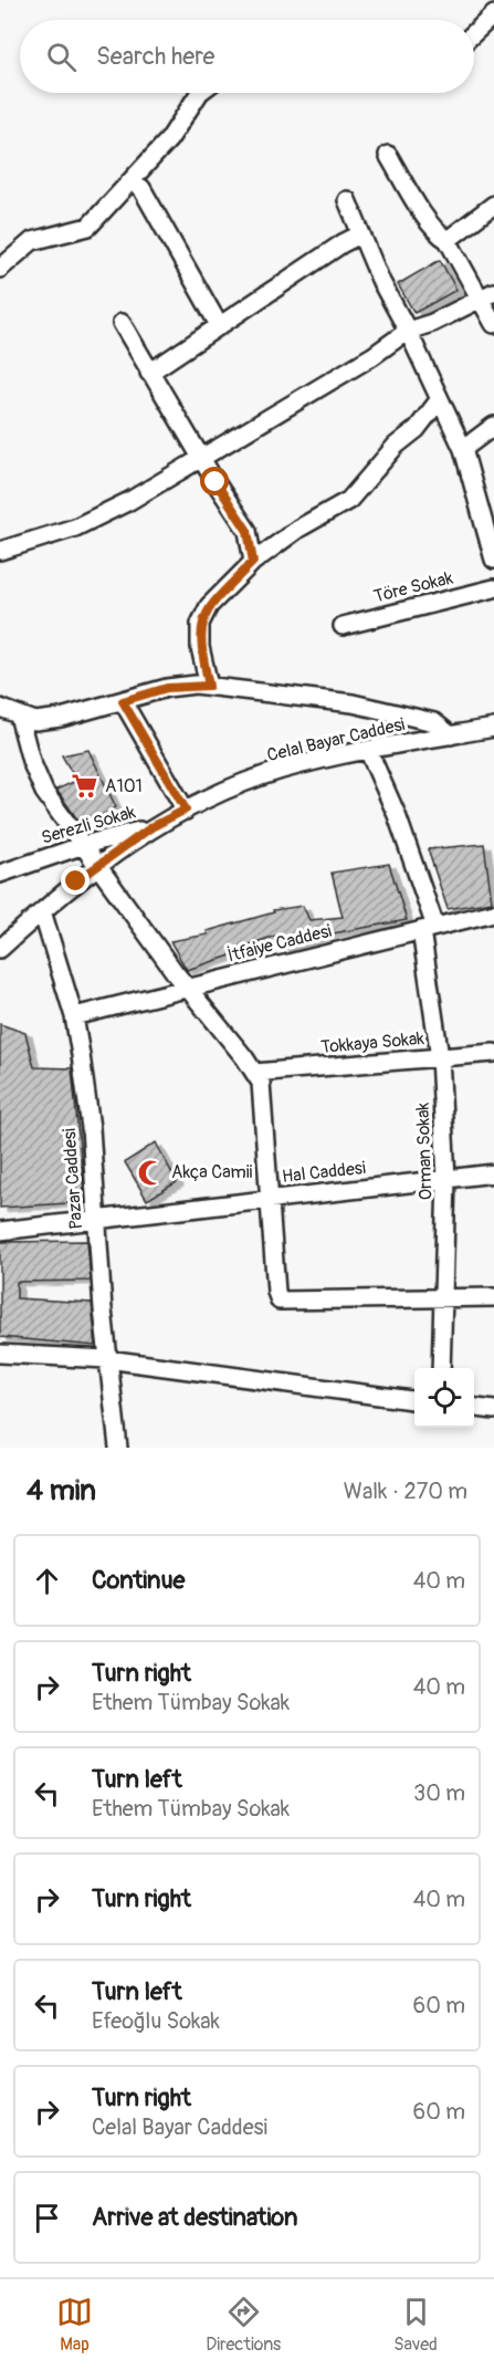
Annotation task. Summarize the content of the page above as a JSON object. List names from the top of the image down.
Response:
{
  "streets": {
    "street": [
      "Töre Sokak",
      "Celal Bayar Caddesi",
      "Serezli Sokak",
      "İtfaiye Caddesi",
      "Tokkaya Sokak",
      "Orman Sokak",
      "Hal Caddesi",
      "Pazar Caddesi"
    ]
  },
  "crossings": [
    ["Celal Bayar Caddesi", "Serezli Sokak"],
    ["Celal Bayar Caddesi", "Orman Sokak"],
    ["Celal Bayar Caddesi", "Pazar Caddesi"],
    ["İtfaiye Caddesi", "Orman Sokak"],
    ["İtfaiye Caddesi", "Pazar Caddesi"],
    ["Tokkaya Sokak", "Orman Sokak"],
    ["Orman Sokak", "Hal Caddesi"],
    ["Hal Caddesi", "Pazar Caddesi"]
  ],
  "places": {
    "supermarket": ["A101"],
    "mosque": ["Akça Camii"]
  },
  "page": {
    "search": "Search here",
    "heading": ["4 min", "Walk · 270 m"],
    "list": [
      ["Continue", "40 m"],
      ["Turn right", "Ethem Tümbay Sokak", "40 m"],
      ["Turn left", "Ethem Tümbay Sokak", "30 m"],
      ["Turn right", "40 m"],
      ["Turn left", "Efeoğlu Sokak", "60 m"],
      ["Turn right", "Celal Bayar Caddesi", "60 m"],
      "Arrive at destination"
    ],
    "nav": ["Map", "Directions", "Saved"]
  }
}
